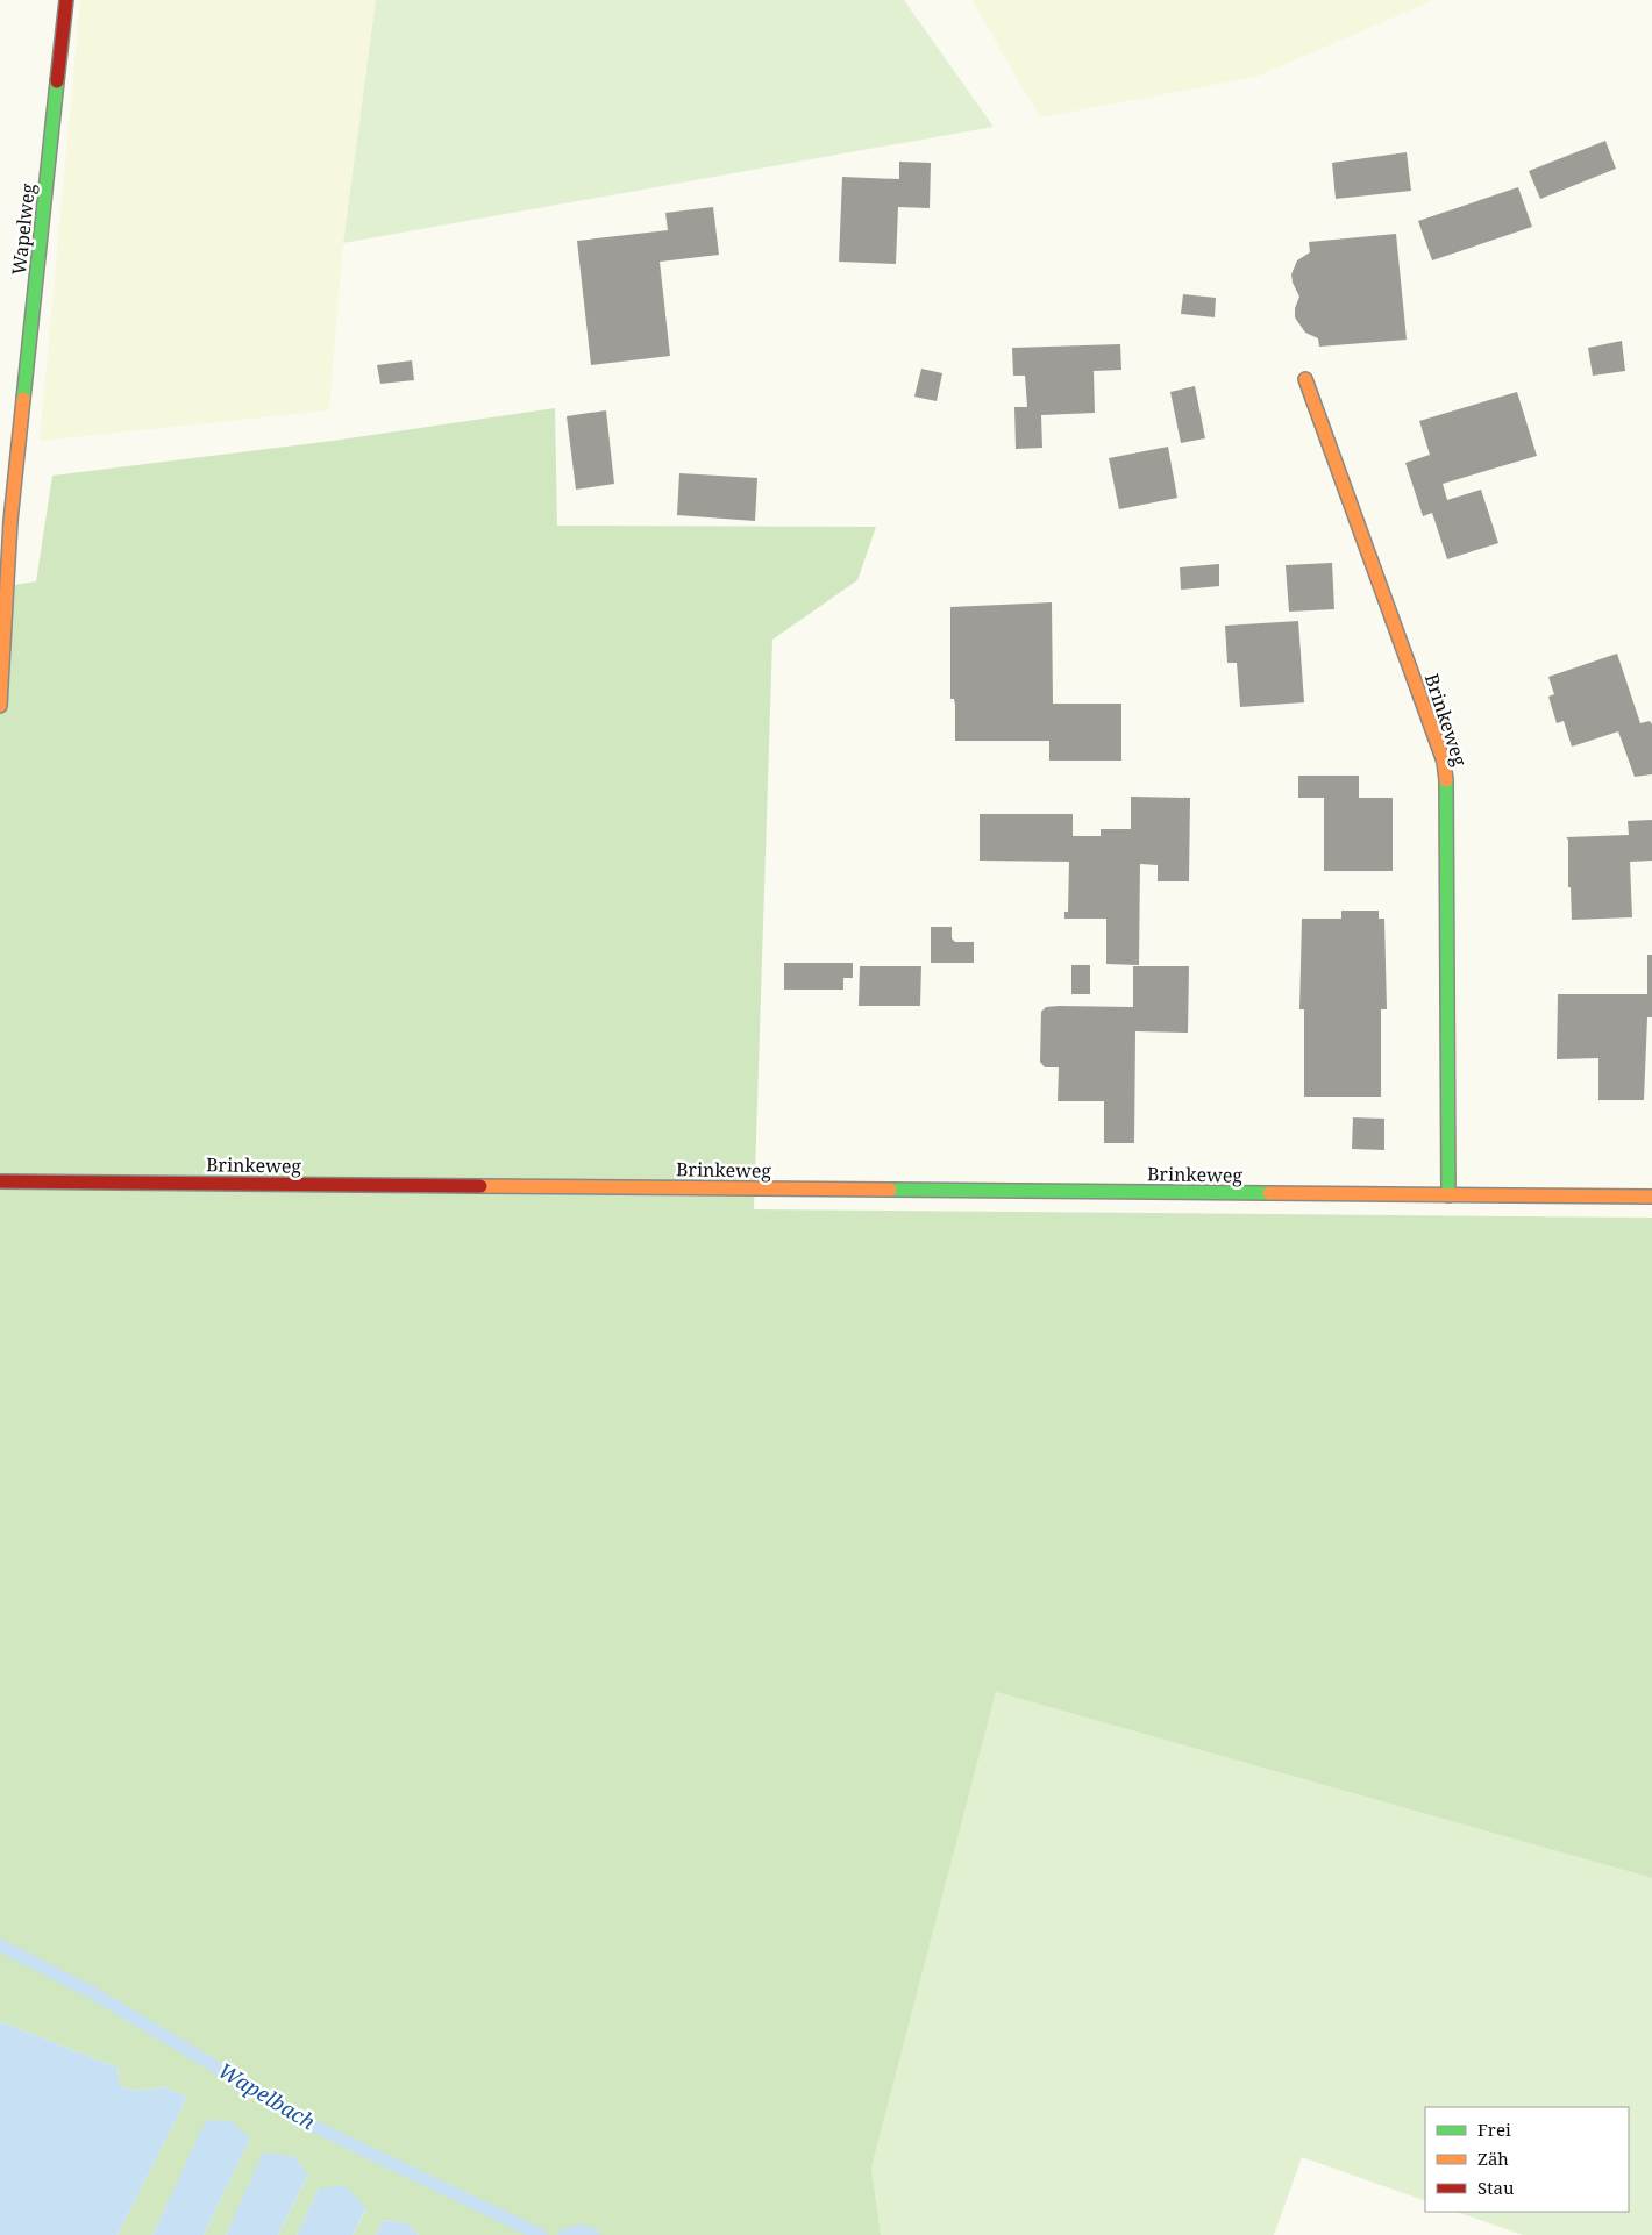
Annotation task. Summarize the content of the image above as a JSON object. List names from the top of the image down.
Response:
{
  "streets": {
    "street": ["Wapelweg", "Brinkeweg"]
  },
  "water": ["Wapelbach"],
  "legend": ["Frei", "Zäh", "Stau"]
}
